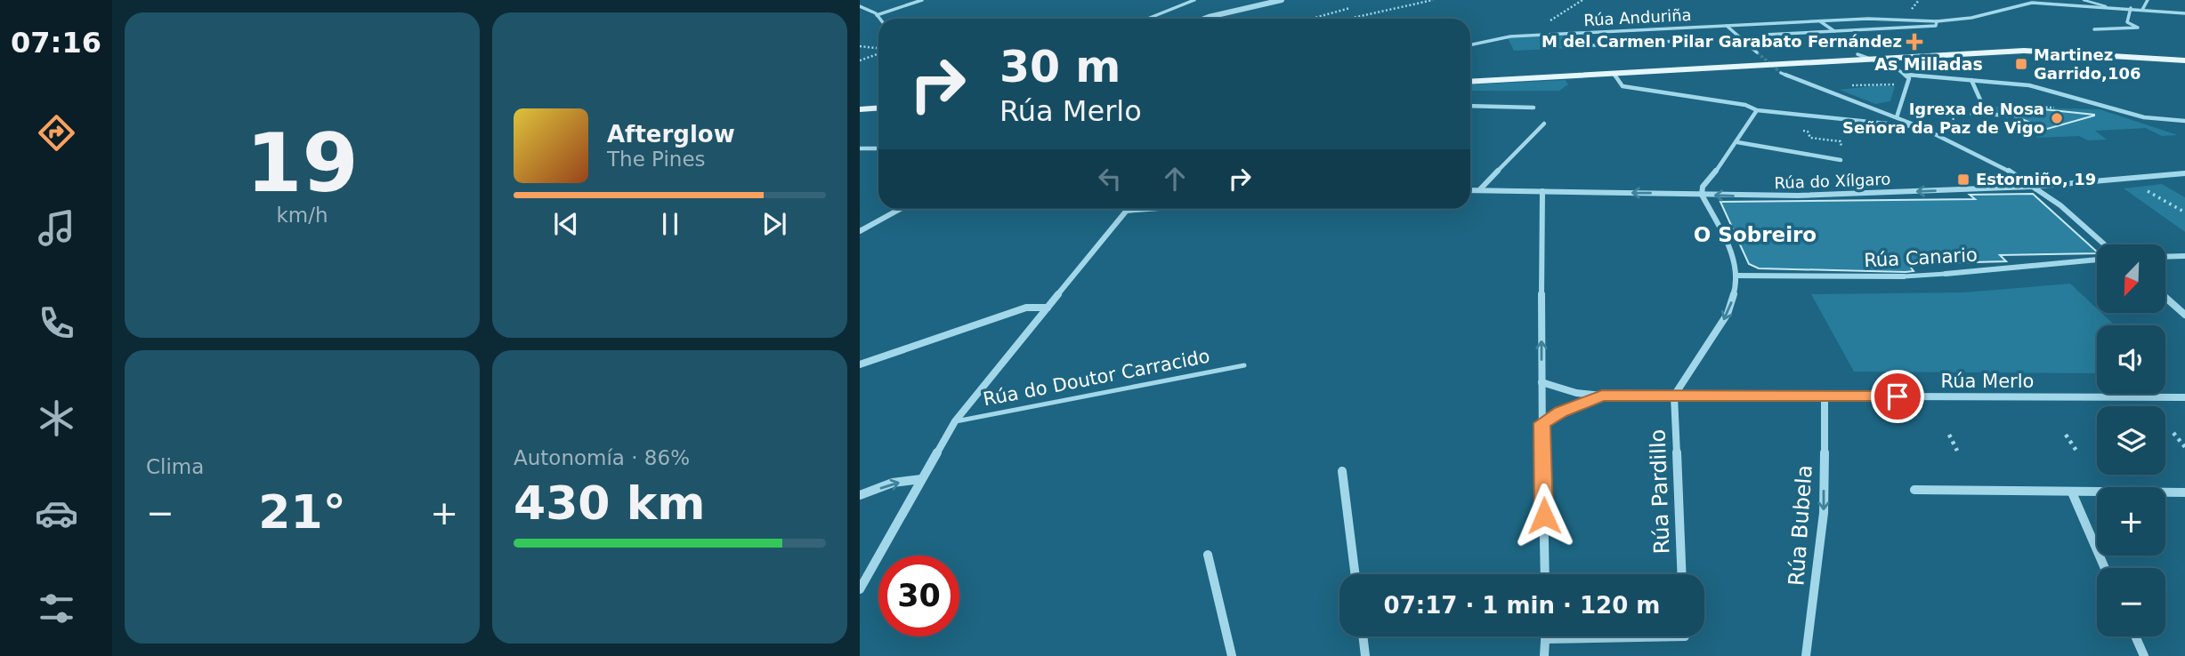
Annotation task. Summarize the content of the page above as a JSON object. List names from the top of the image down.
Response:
{
  "streets": {
    "street": [
      "Rúa Anduriña",
      "Rúa do Xílgaro",
      "Rúa Canario",
      "Rúa do Doutor Carracido",
      "Rúa Merlo",
      "Rúa Pardillo",
      "Rúa Bubela"
    ]
  },
  "crossings": [
    ["Rúa Merlo", "Rúa Pardillo"],
    ["Rúa Merlo", "Rúa Bubela"]
  ],
  "one_way": ["Rúa do Xílgaro", "Rúa Bubela"],
  "districts": ["As Milladas", "O Sobreiro"],
  "places": {
    "health": ["M del Carmen Pilar Garabato Fernández"],
    "transit": ["Martinez Garrido,106", "Estorniño, 19"],
    "other": ["Igrexa de Nosa Señora da Paz de Vigo"]
  },
  "north": "bottom left",
  "page": {
    "tabs": "07:16",
    "tile": [
      ["19", "km/h"],
      "Clima",
      ["Autonomía · 86%", "430 km"]
    ],
    "turn": ["30 m", "Rúa Merlo"],
    "song": ["Afterglow", "The Pines"],
    "map_buttons": ["+", "−"],
    "heat": ["−", "21°", "+"],
    "limit": "30",
    "trip": "07:17 · 1 min · 120 m"
  }
}
